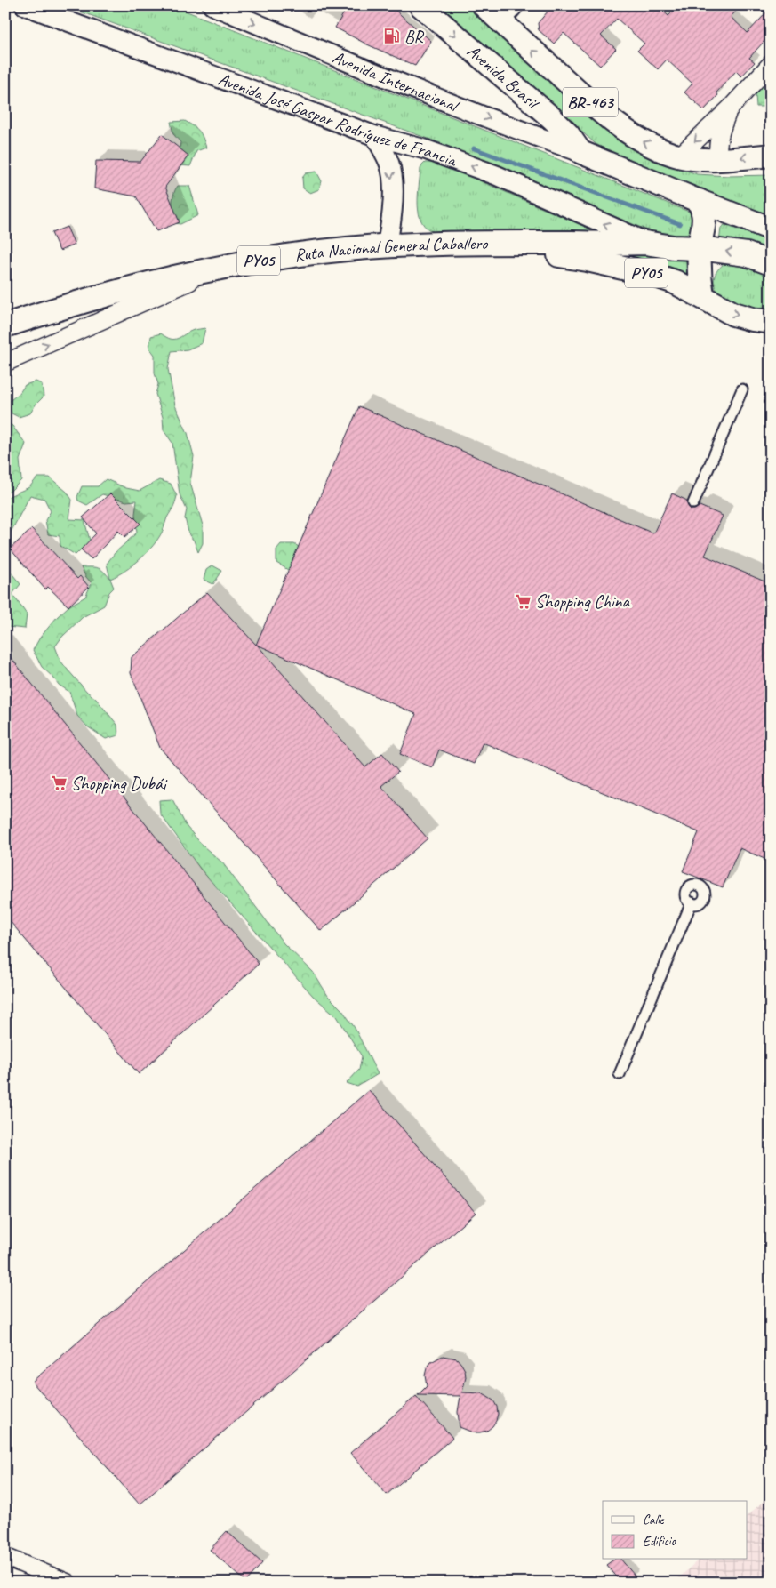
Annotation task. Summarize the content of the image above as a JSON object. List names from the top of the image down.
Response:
{
  "streets": {
    "highway": ["Ruta Nacional General Caballero", "PY05"],
    "main road": [
      "Avenida Brasil",
      "Avenida Internacional",
      "BR-463",
      "Avenida José Gaspar Rodríguez de Francia"
    ]
  },
  "crossings": [
    ["Avenida Brasil", "Avenida Internacional"],
    ["Avenida José Gaspar Rodríguez de Francia", "Ruta Nacional General Caballero"]
  ],
  "places": {
    "fuel station": ["BR"],
    "supermarket": ["Shopping China", "Shopping Dubái"]
  },
  "legend": ["Calle", "Edificio"]
}
